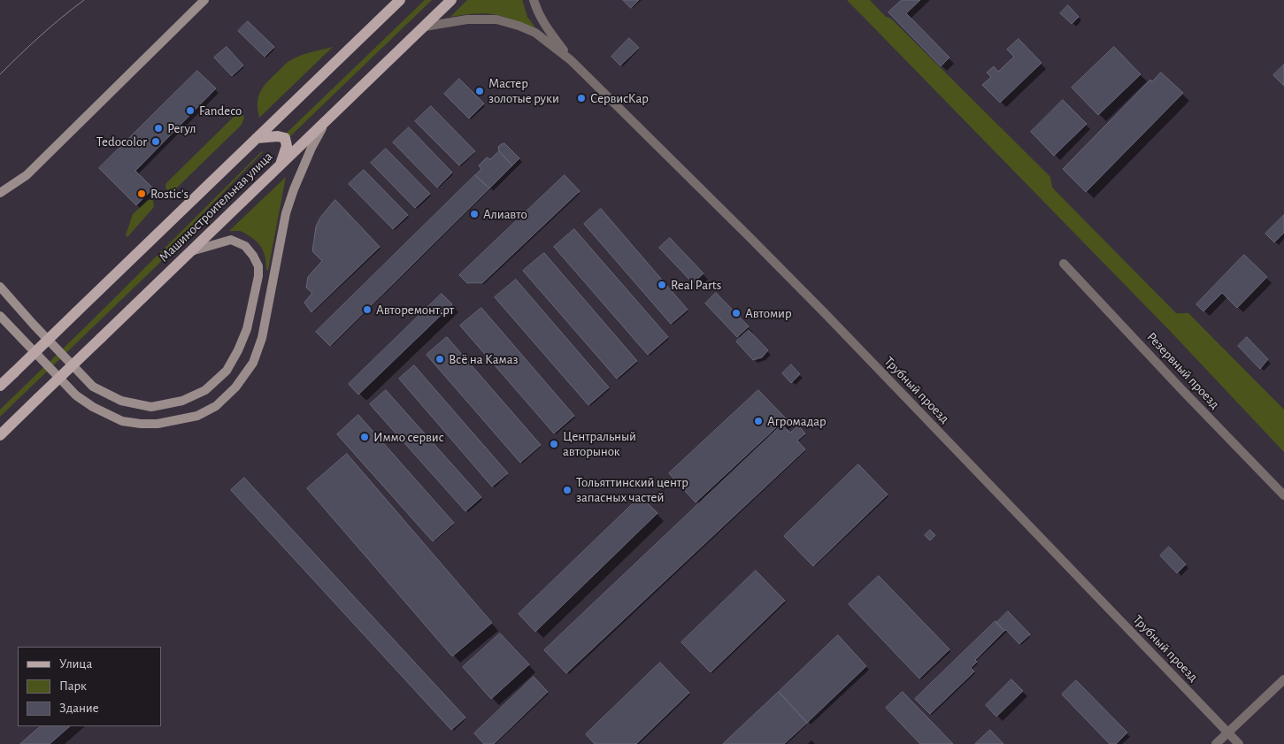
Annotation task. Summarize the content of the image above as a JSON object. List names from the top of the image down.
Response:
{
  "streets": {
    "main road": ["Машиностроительная улица"],
    "street": ["Резервный проезд", "Трубный проезд"]
  },
  "places": [
    "Мастер золотые руки",
    "СервисКар",
    "Fandeco",
    "Регул",
    "Tedocolor",
    "Rostic's",
    "Алиавто",
    "Real Parts",
    "Авторемонт.рт",
    "Автомир",
    "Всё на Камаз",
    "Агромадар",
    "Иммо сервис",
    "Центральный авторынок",
    "Тольяттинский центр запасных частей"
  ],
  "legend": ["Улица", "Парк", "Здание"]
}
